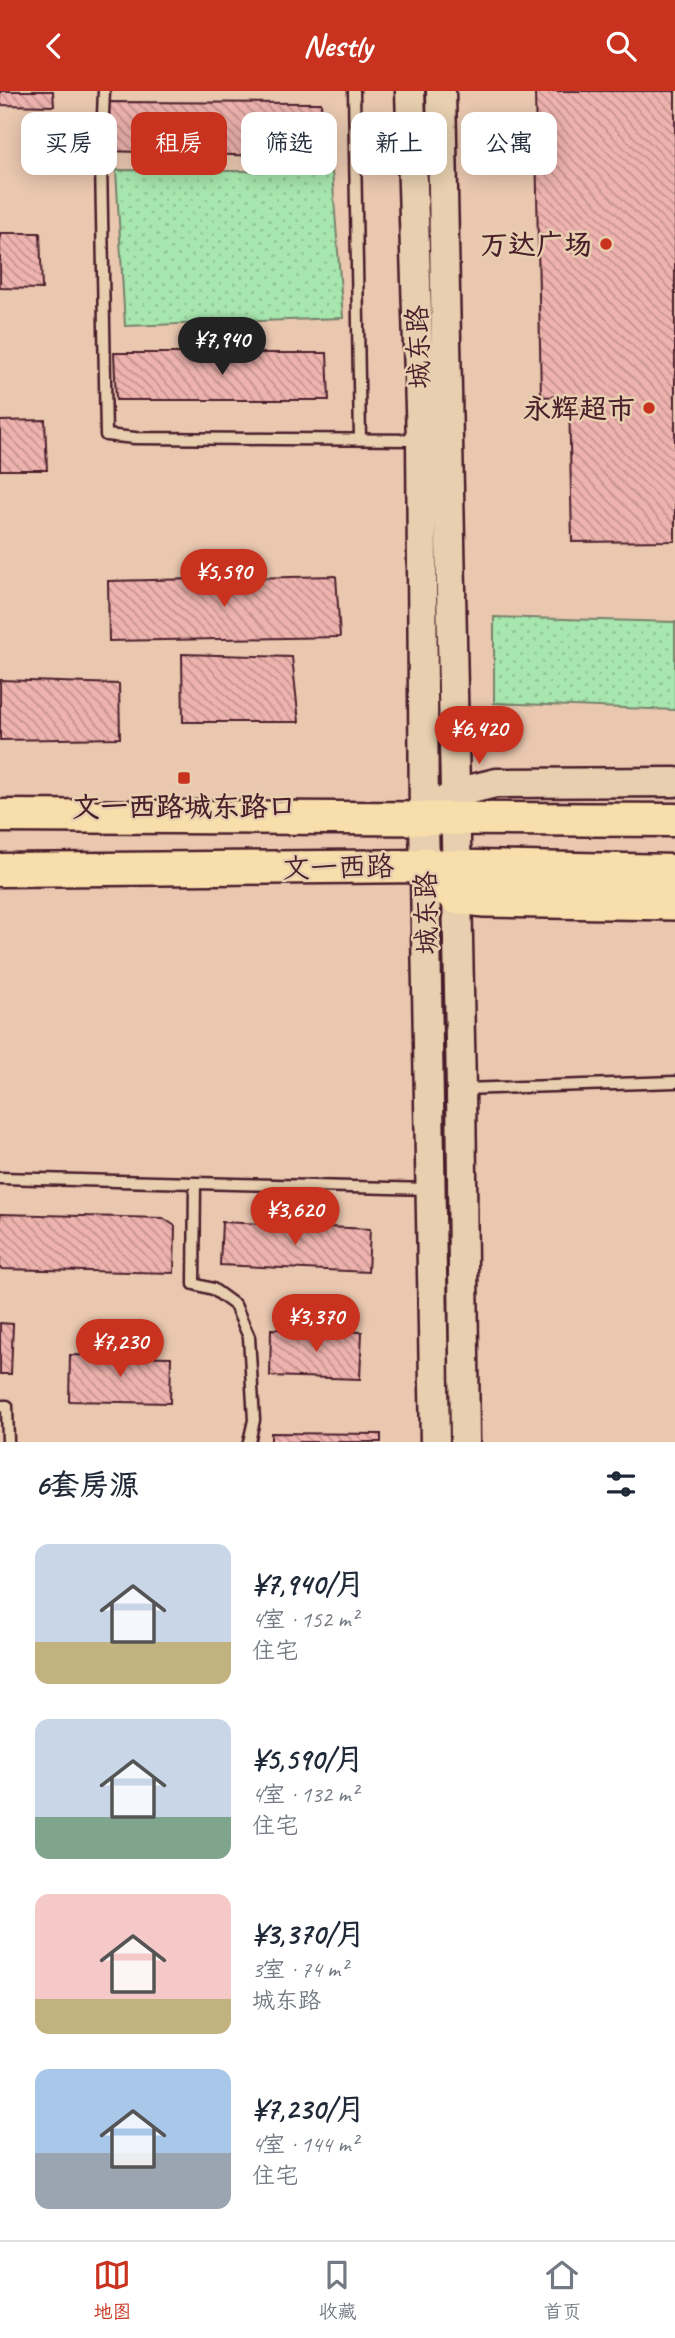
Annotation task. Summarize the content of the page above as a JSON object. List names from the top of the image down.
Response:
{
  "streets": {
    "main road": ["文一西路"],
    "street": ["城东路"]
  },
  "crossings": [
    ["城东路", "文一西路"]
  ],
  "places": {
    "other": ["万达广场", "永辉超市"],
    "transit": ["文一西路城东路口"]
  },
  "page": {
    "header": "Nestly",
    "chip": [
      "买房",
      "租房",
      "筛选",
      "新上",
      "公寓"
    ],
    "price": [
      "¥7,940",
      "¥5,590",
      "¥6,420",
      "¥3,620",
      "¥3,370",
      "¥7,230"
    ],
    "heading": "6套房源",
    "list": [
      {
        "name": "¥7,940/月",
        "note": "4室 · 152 m² · 住宅"
      },
      {
        "name": "¥5,590/月",
        "note": "4室 · 132 m² · 住宅"
      },
      {
        "name": "¥3,370/月",
        "note": "3室 · 74 m² · 城东路"
      },
      {
        "name": "¥7,230/月",
        "note": "4室 · 144 m² · 住宅"
      }
    ],
    "tabs": ["地图", "收藏", "首页"]
  }
}
